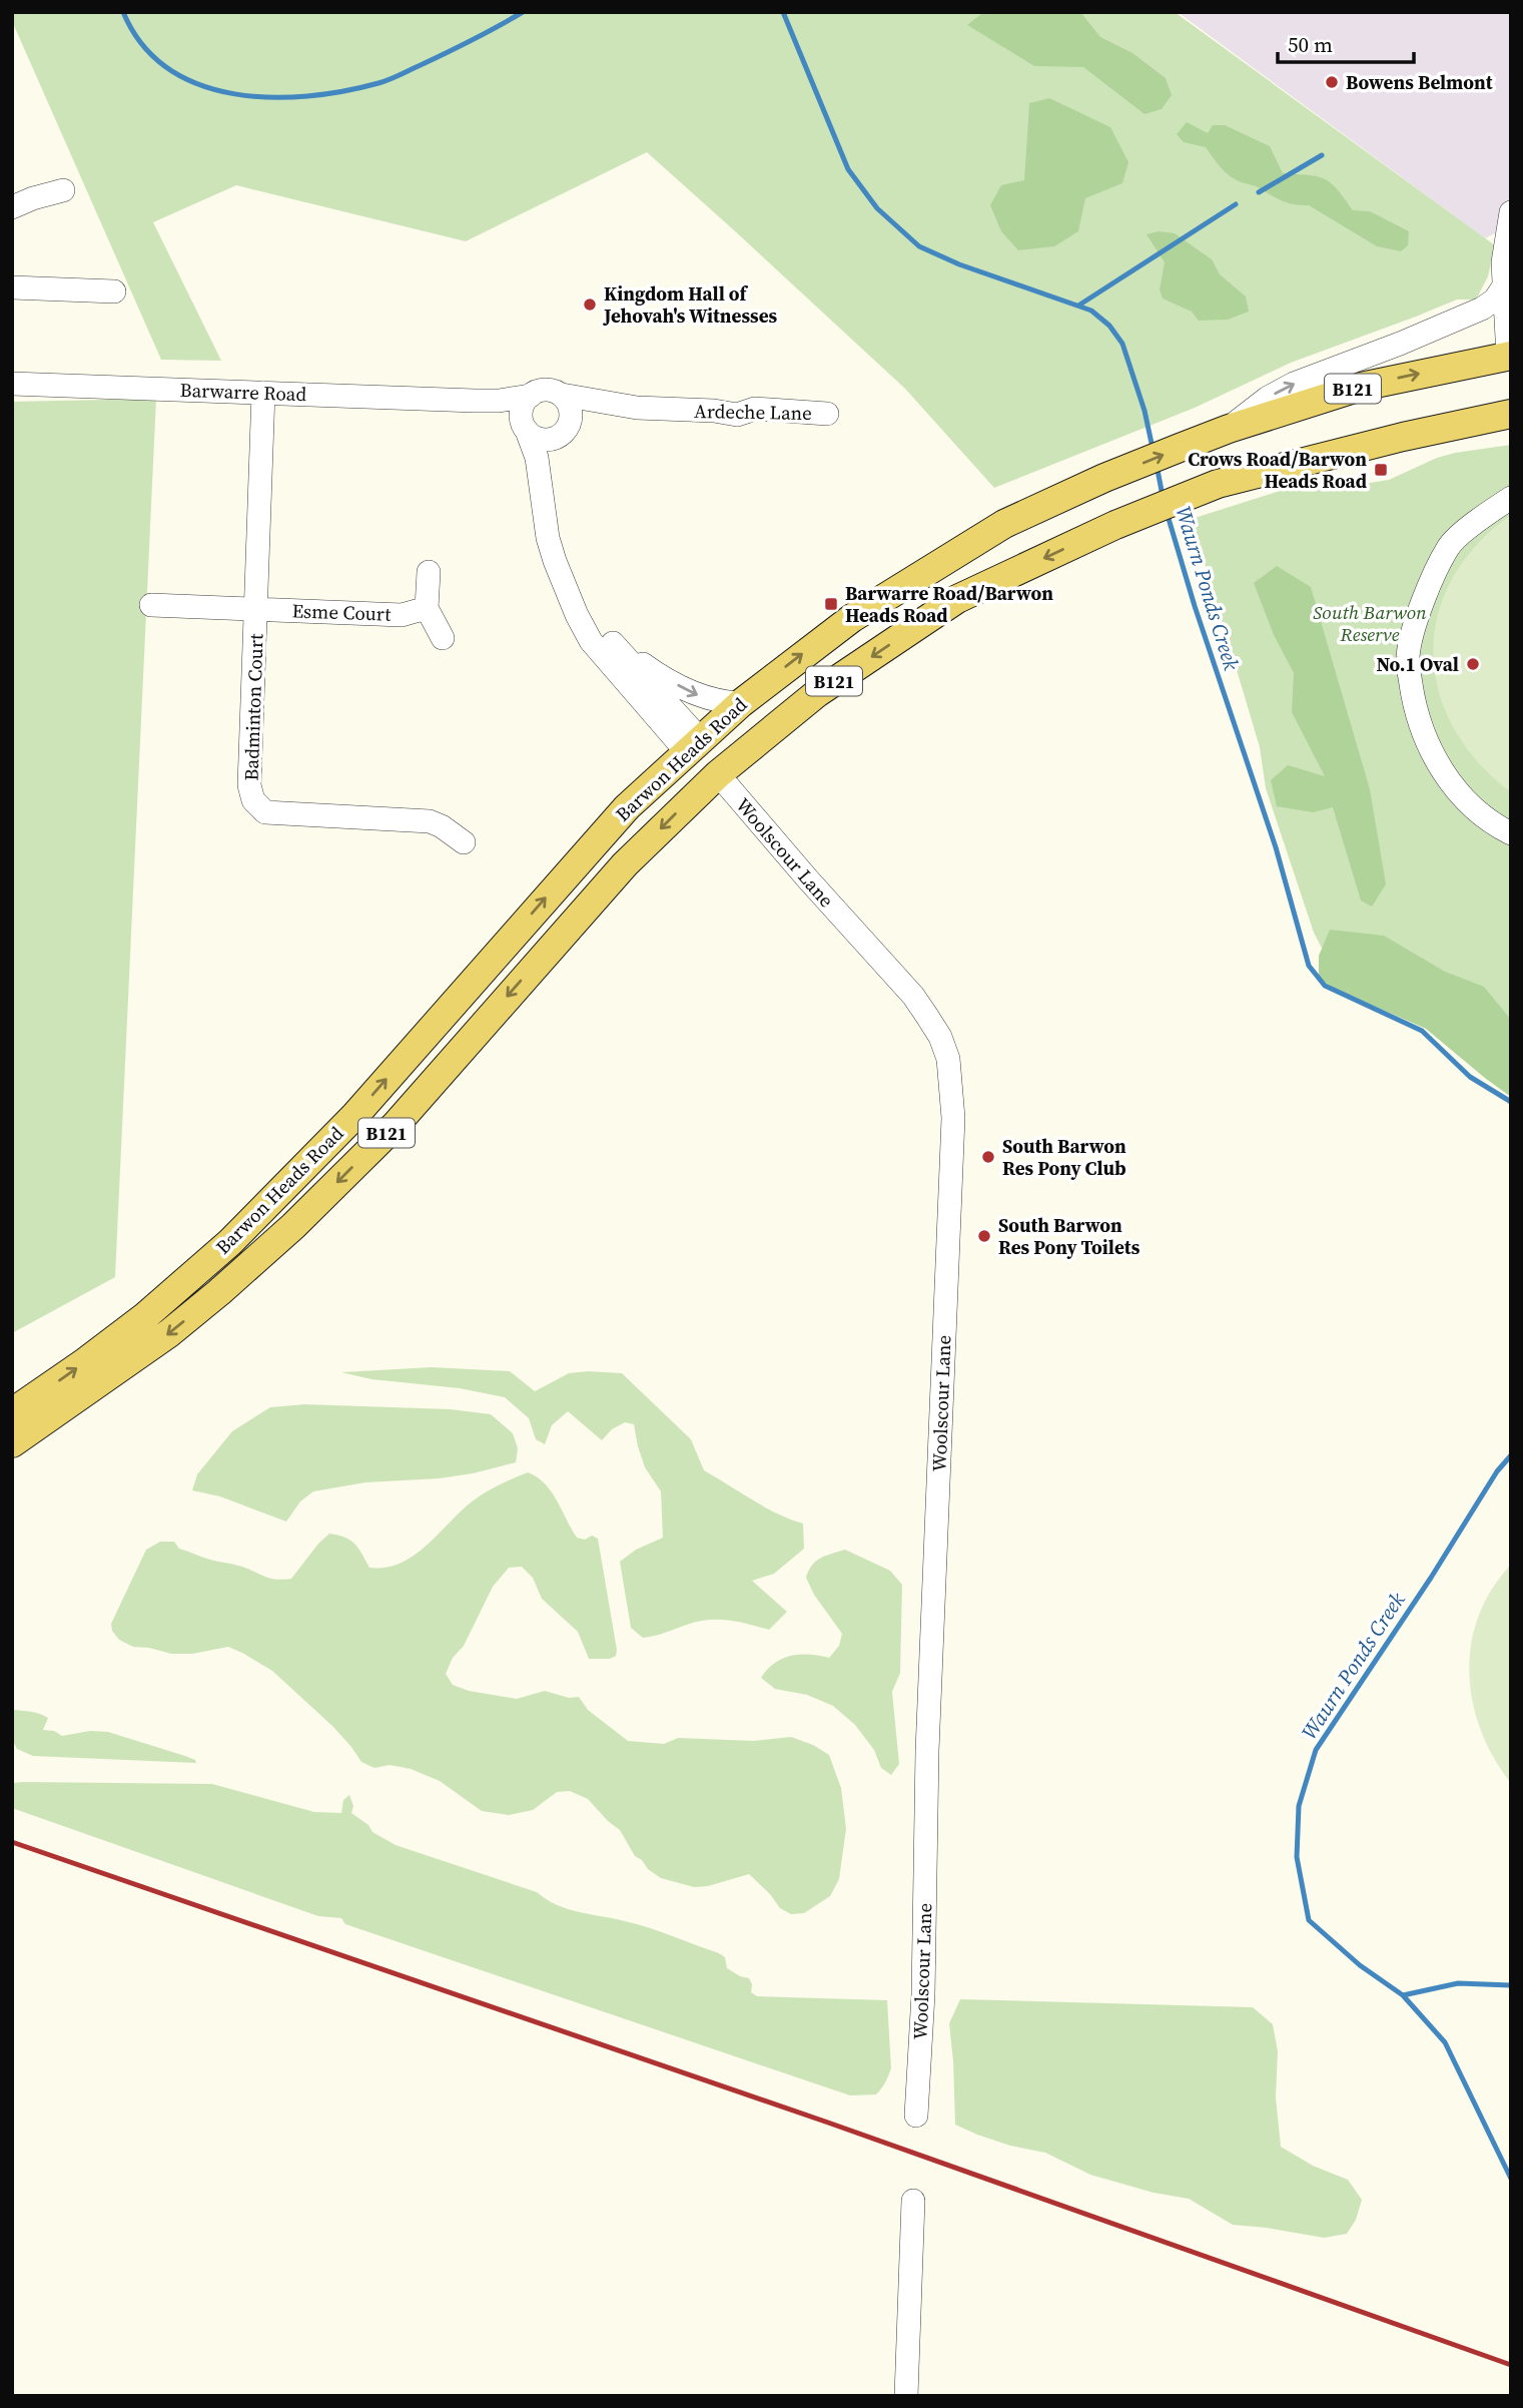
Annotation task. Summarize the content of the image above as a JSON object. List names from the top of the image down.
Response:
{
  "streets": {
    "main road": ["B121", "Barwon Heads Road"],
    "street": [
      "Barwarre Road",
      "Ardeche Lane",
      "Esme Court",
      "Badminton Court",
      "Woolscour Lane"
    ]
  },
  "crossings": [
    ["Barwarre Road", "Ardeche Lane"],
    ["Barwarre Road", "Badminton Court"],
    ["Esme Court", "Badminton Court"],
    ["Barwon Heads Road", "Woolscour Lane"]
  ],
  "water": ["Waurn Ponds Creek"],
  "parks": ["South Barwon Reserve"],
  "places": {
    "other": [
      "Bowens Belmont",
      "Kingdom Hall of Jehovah's Witnesses",
      "No.1 Oval",
      "South Barwon Res Pony Club",
      "South Barwon Res Pony Toilets"
    ],
    "transit": ["Crows Road/Barwon Heads Road", "Barwarre Road/Barwon Heads Road"]
  },
  "scale_bar": "50 m"
}
